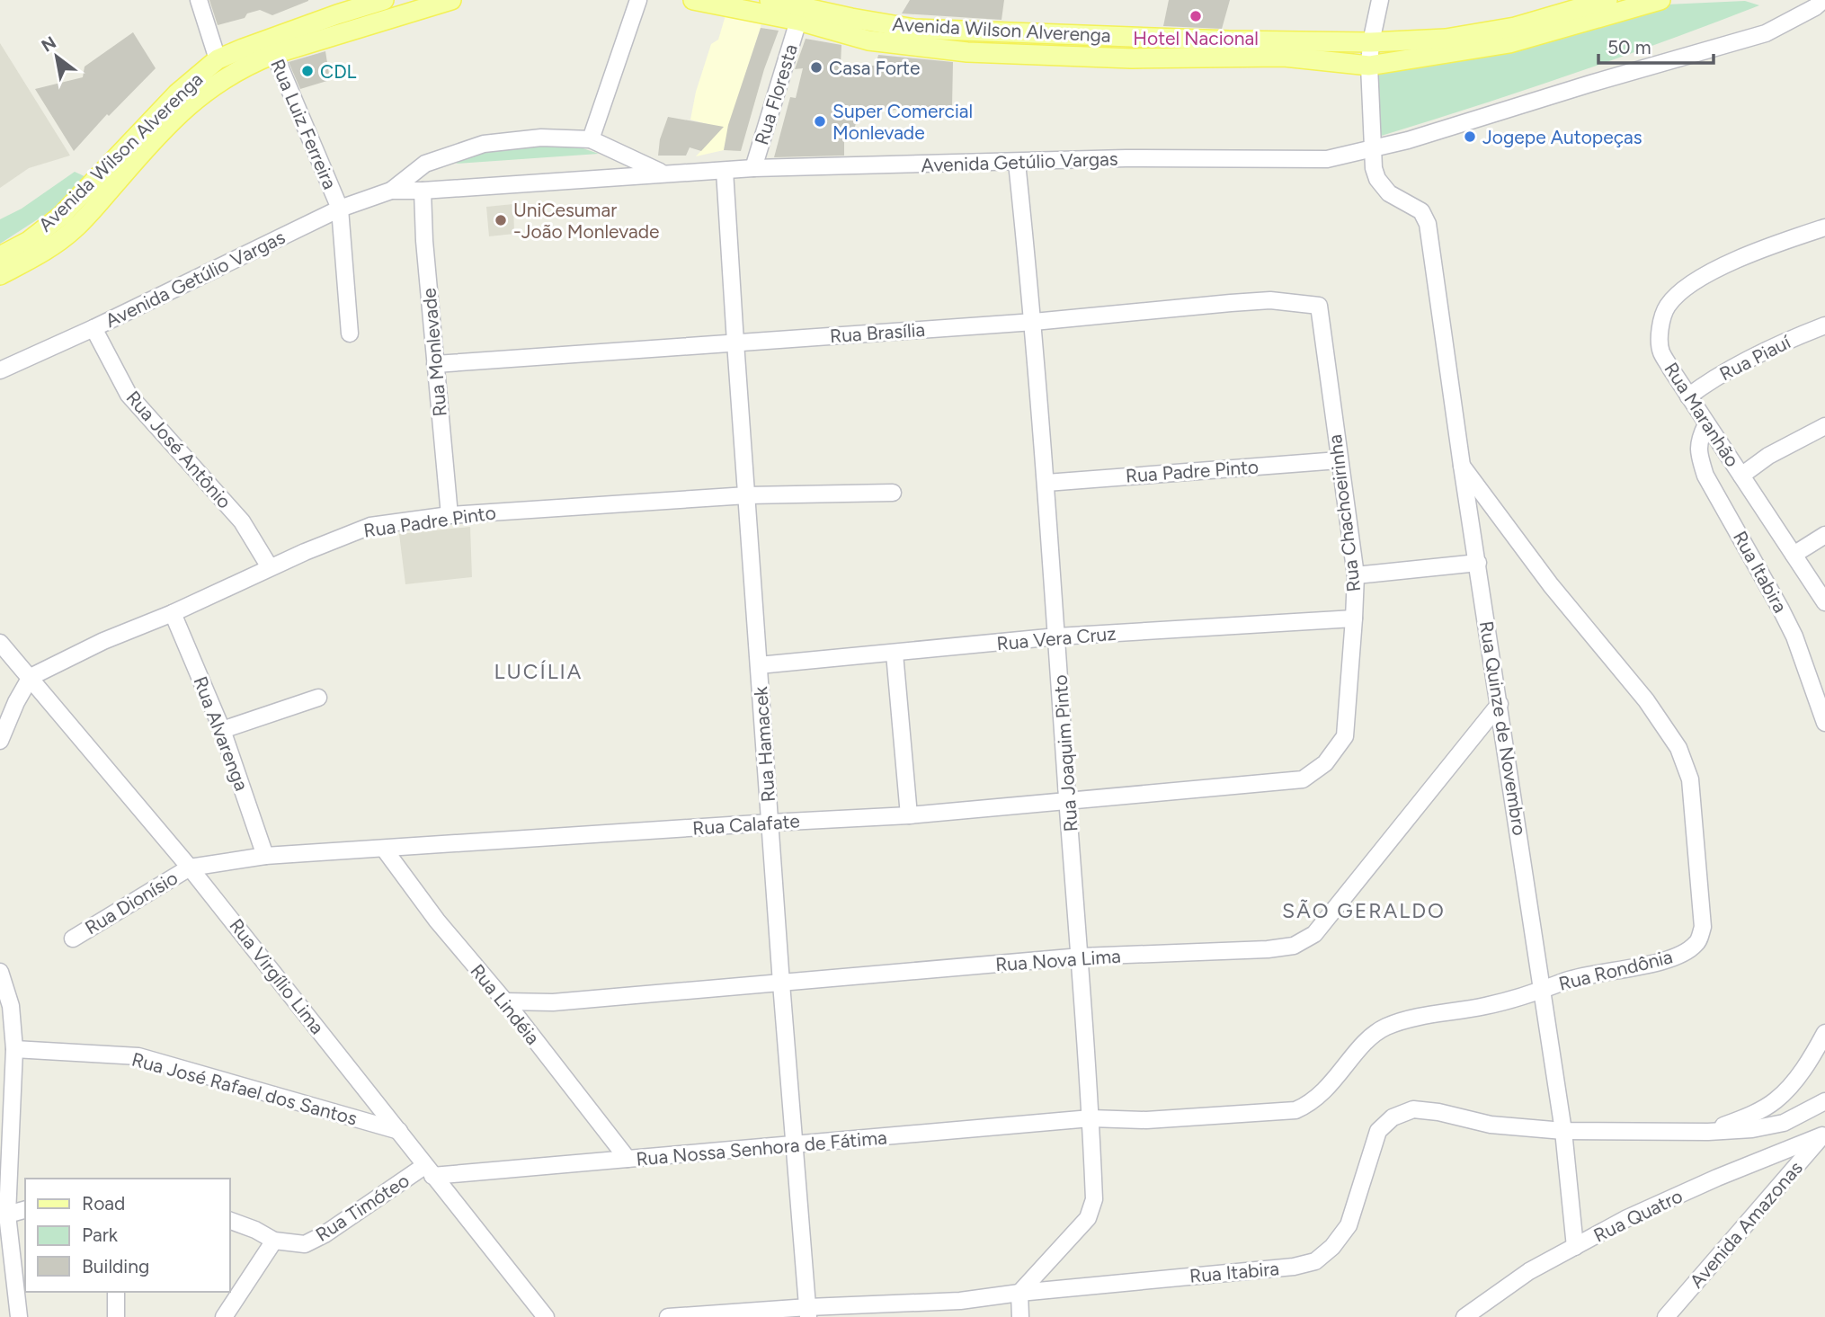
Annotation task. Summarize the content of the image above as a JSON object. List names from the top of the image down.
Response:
{
  "streets": {
    "main road": ["Avenida Wilson Alverenga"],
    "street": [
      "Rua Floresta",
      "Rua Luiz Ferreira",
      "Avenida Getúlio Vargas",
      "Rua Brasília",
      "Rua Monlevade",
      "Rua Piauí",
      "Rua Maranhão",
      "Rua José Antônio",
      "Rua Padre Pinto",
      "Rua Chachoeirinha",
      "Rua Itabira",
      "Rua Vera Cruz",
      "Rua Quinze de Novembro",
      "Rua Alvarenga",
      "Rua Hamacek",
      "Rua Joaquim Pinto",
      "Rua Calafate",
      "Rua Dionísio",
      "Rua Nova Lima",
      "Rua Rondônia",
      "Rua Virgílio Lima",
      "Rua Lindéia",
      "Rua José Rafael dos Santos",
      "Rua Nossa Senhora de Fátima",
      "Rua Timóteo",
      "Rua Quatro",
      "Avenida Amazonas"
    ]
  },
  "crossings": [
    ["Avenida Wilson Alverenga", "Rua Floresta"],
    ["Avenida Wilson Alverenga", "Rua Luiz Ferreira"],
    ["Rua Floresta", "Avenida Getúlio Vargas"],
    ["Rua Luiz Ferreira", "Avenida Getúlio Vargas"],
    ["Avenida Getúlio Vargas", "Rua Monlevade"],
    ["Avenida Getúlio Vargas", "Rua José Antônio"],
    ["Avenida Getúlio Vargas", "Rua Quinze de Novembro"],
    ["Avenida Getúlio Vargas", "Rua Hamacek"],
    ["Avenida Getúlio Vargas", "Rua Joaquim Pinto"],
    ["Rua Brasília", "Rua Monlevade"],
    ["Rua Brasília", "Rua Chachoeirinha"],
    ["Rua Brasília", "Rua Hamacek"],
    ["Rua Brasília", "Rua Joaquim Pinto"],
    ["Rua Monlevade", "Rua Padre Pinto"],
    ["Rua Piauí", "Rua Maranhão"],
    ["Rua Maranhão", "Rua Itabira"],
    ["Rua José Antônio", "Rua Padre Pinto"],
    ["Rua Padre Pinto", "Rua Chachoeirinha"],
    ["Rua Padre Pinto", "Rua Alvarenga"],
    ["Rua Padre Pinto", "Rua Hamacek"],
    ["Rua Padre Pinto", "Rua Joaquim Pinto"],
    ["Rua Padre Pinto", "Rua Virgílio Lima"],
    ["Rua Chachoeirinha", "Rua Vera Cruz"],
    ["Rua Chachoeirinha", "Rua Calafate"],
    ["Rua Itabira", "Rua Quinze de Novembro"],
    ["Rua Itabira", "Rua Hamacek"],
    ["Rua Itabira", "Rua Joaquim Pinto"],
    ["Rua Vera Cruz", "Rua Hamacek"],
    ["Rua Vera Cruz", "Rua Joaquim Pinto"],
    ["Rua Quinze de Novembro", "Rua Nova Lima"],
    ["Rua Quinze de Novembro", "Rua Rondônia"],
    ["Rua Quinze de Novembro", "Rua Quatro"],
    ["Rua Alvarenga", "Rua Calafate"],
    ["Rua Hamacek", "Rua Calafate"],
    ["Rua Hamacek", "Rua Nova Lima"],
    ["Rua Hamacek", "Rua Nossa Senhora de Fátima"],
    ["Rua Joaquim Pinto", "Rua Calafate"],
    ["Rua Joaquim Pinto", "Rua Nova Lima"],
    ["Rua Joaquim Pinto", "Rua Rondônia"],
    ["Rua Joaquim Pinto", "Rua Nossa Senhora de Fátima"],
    ["Rua Calafate", "Rua Dionísio"],
    ["Rua Calafate", "Rua Virgílio Lima"],
    ["Rua Calafate", "Rua Lindéia"],
    ["Rua Dionísio", "Rua Virgílio Lima"],
    ["Rua Nova Lima", "Rua Lindéia"],
    ["Rua Rondônia", "Rua Nossa Senhora de Fátima"],
    ["Rua Virgílio Lima", "Rua José Rafael dos Santos"],
    ["Rua Virgílio Lima", "Rua Nossa Senhora de Fátima"],
    ["Rua Virgílio Lima", "Rua Timóteo"],
    ["Rua Lindéia", "Rua Nossa Senhora de Fátima"],
    ["Rua Nossa Senhora de Fátima", "Rua Timóteo"],
    ["Rua Quatro", "Avenida Amazonas"]
  ],
  "districts": ["LUCÍLIA", "SÃO GERALDO"],
  "places": [
    "Hotel Nacional",
    "Casa Forte",
    "CDL",
    "Super Comercial Monlevade",
    "Jogepe Autopeças",
    "UniCesumar -João Monlevade"
  ],
  "legend": ["Road", "Park", "Building"],
  "scale_bar": "50 m",
  "north": "top left"
}
